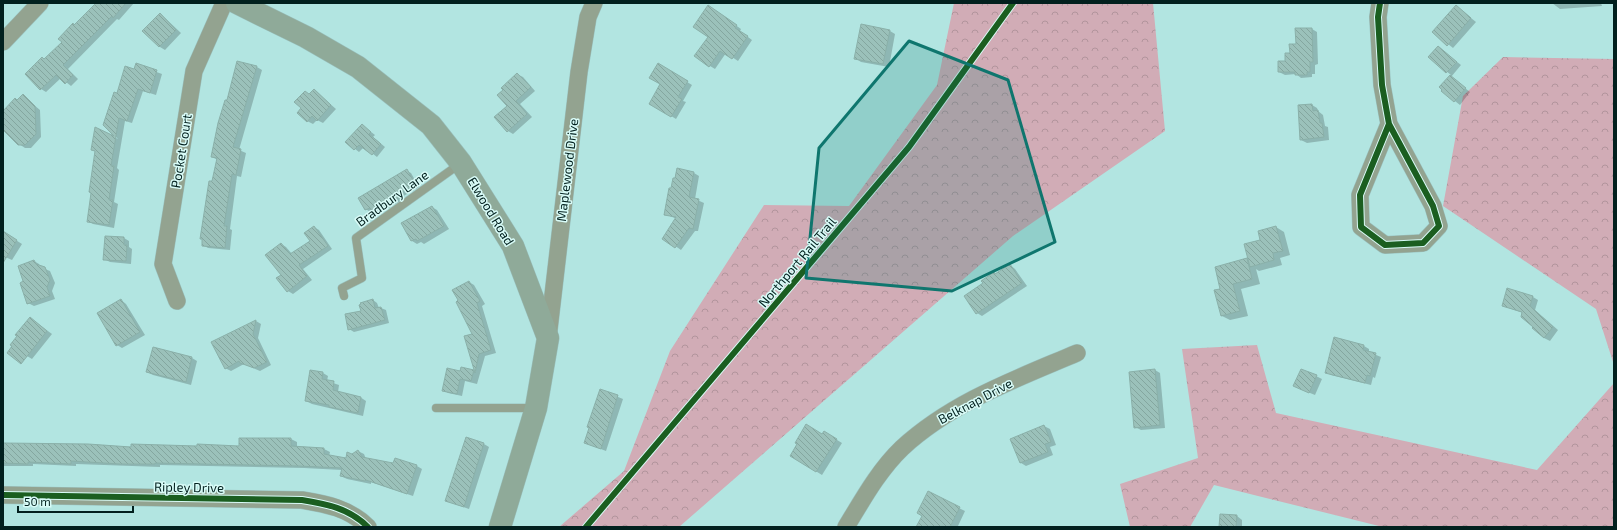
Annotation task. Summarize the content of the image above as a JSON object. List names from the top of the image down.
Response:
{
  "streets": {
    "main road": ["Elwood Road"],
    "street": [
      "Pocket Court",
      "Maplewood Drive",
      "Belknap Drive",
      "Ripley Drive"
    ],
    "lane": ["Bradbury Lane"],
    "cycle path": ["Northport Rail Trail"]
  },
  "crossings": [
    ["Maplewood Drive", "Elwood Road"],
    ["Bradbury Lane", "Elwood Road"]
  ],
  "scale_bar": "50 m"
}
